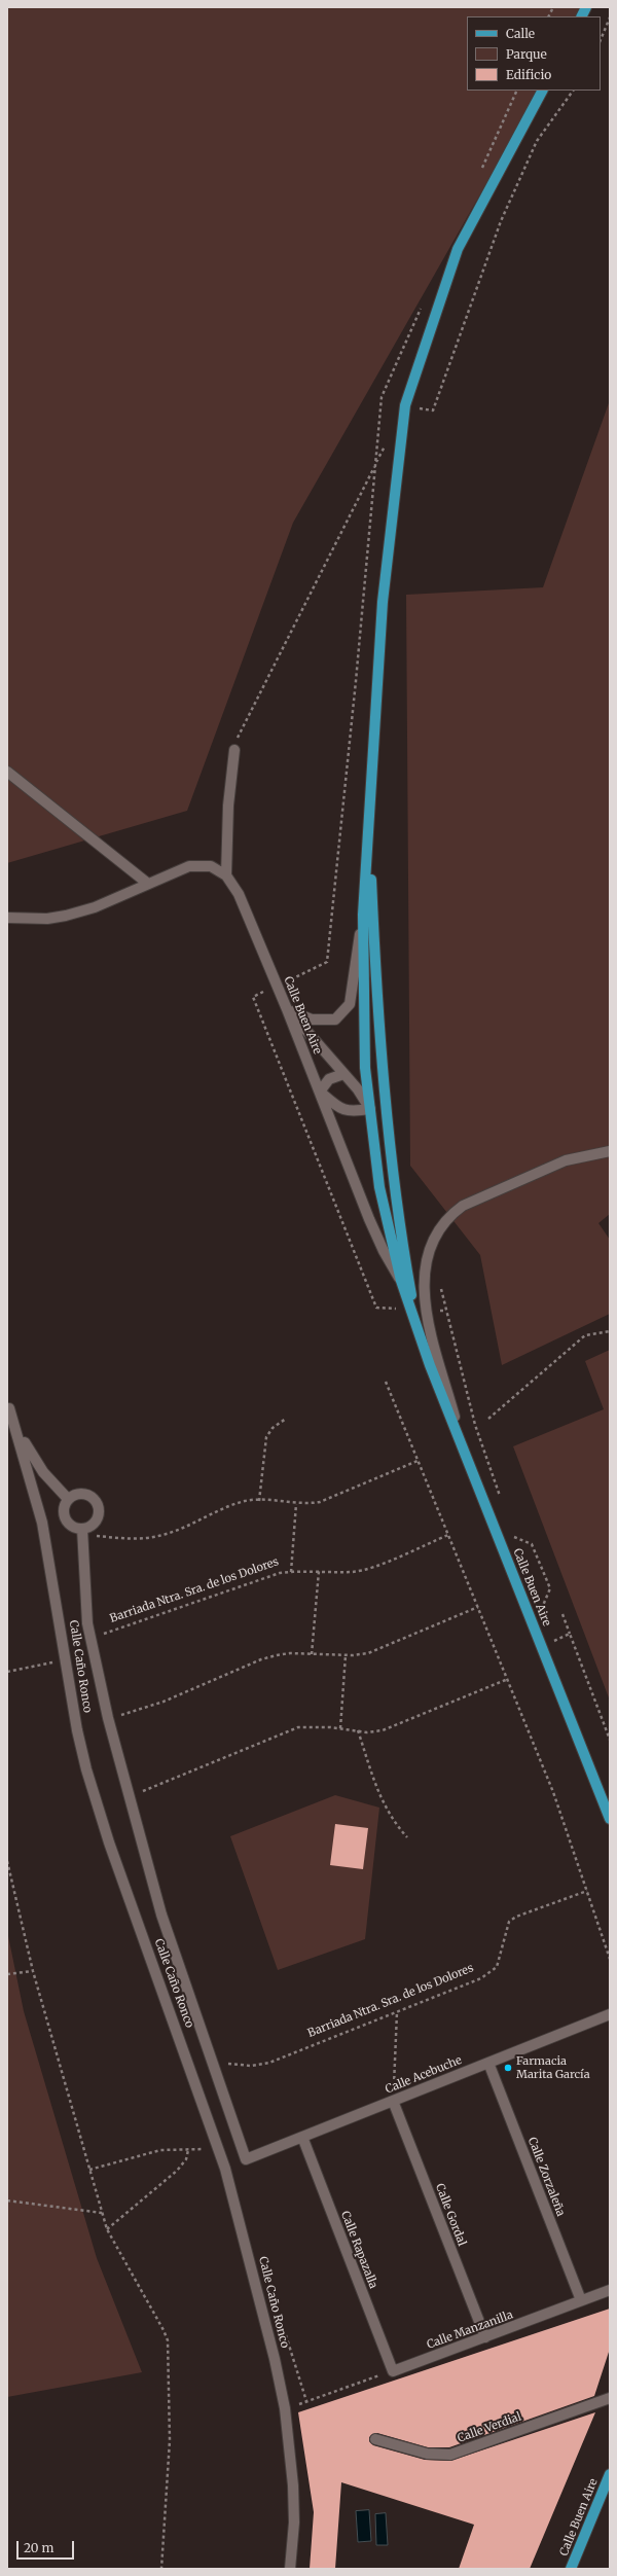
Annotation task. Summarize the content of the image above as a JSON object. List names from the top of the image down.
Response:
{
  "streets": {
    "main road": ["Calle Buen Aire"],
    "street": [
      "Calle Caño Ronco",
      "Calle Acebuche",
      "Calle Zorzaleña",
      "Calle Gordal",
      "Calle Rapazalla",
      "Calle Manzanilla",
      "Calle Verdial"
    ],
    "path": ["Barriada Ntra. Sra. de los Dolores"]
  },
  "crossings": [
    ["Barriada Ntra. Sra. de los Dolores", "Calle Acebuche"],
    ["Calle Acebuche", "Calle Zorzaleña"],
    ["Calle Acebuche", "Calle Gordal"],
    ["Calle Acebuche", "Calle Rapazalla"],
    ["Calle Zorzaleña", "Calle Manzanilla"],
    ["Calle Gordal", "Calle Manzanilla"],
    ["Calle Rapazalla", "Calle Manzanilla"]
  ],
  "places": ["Farmacia Marita García"],
  "legend": ["Calle", "Parque", "Edificio"],
  "scale_bar": "20 m"
}
